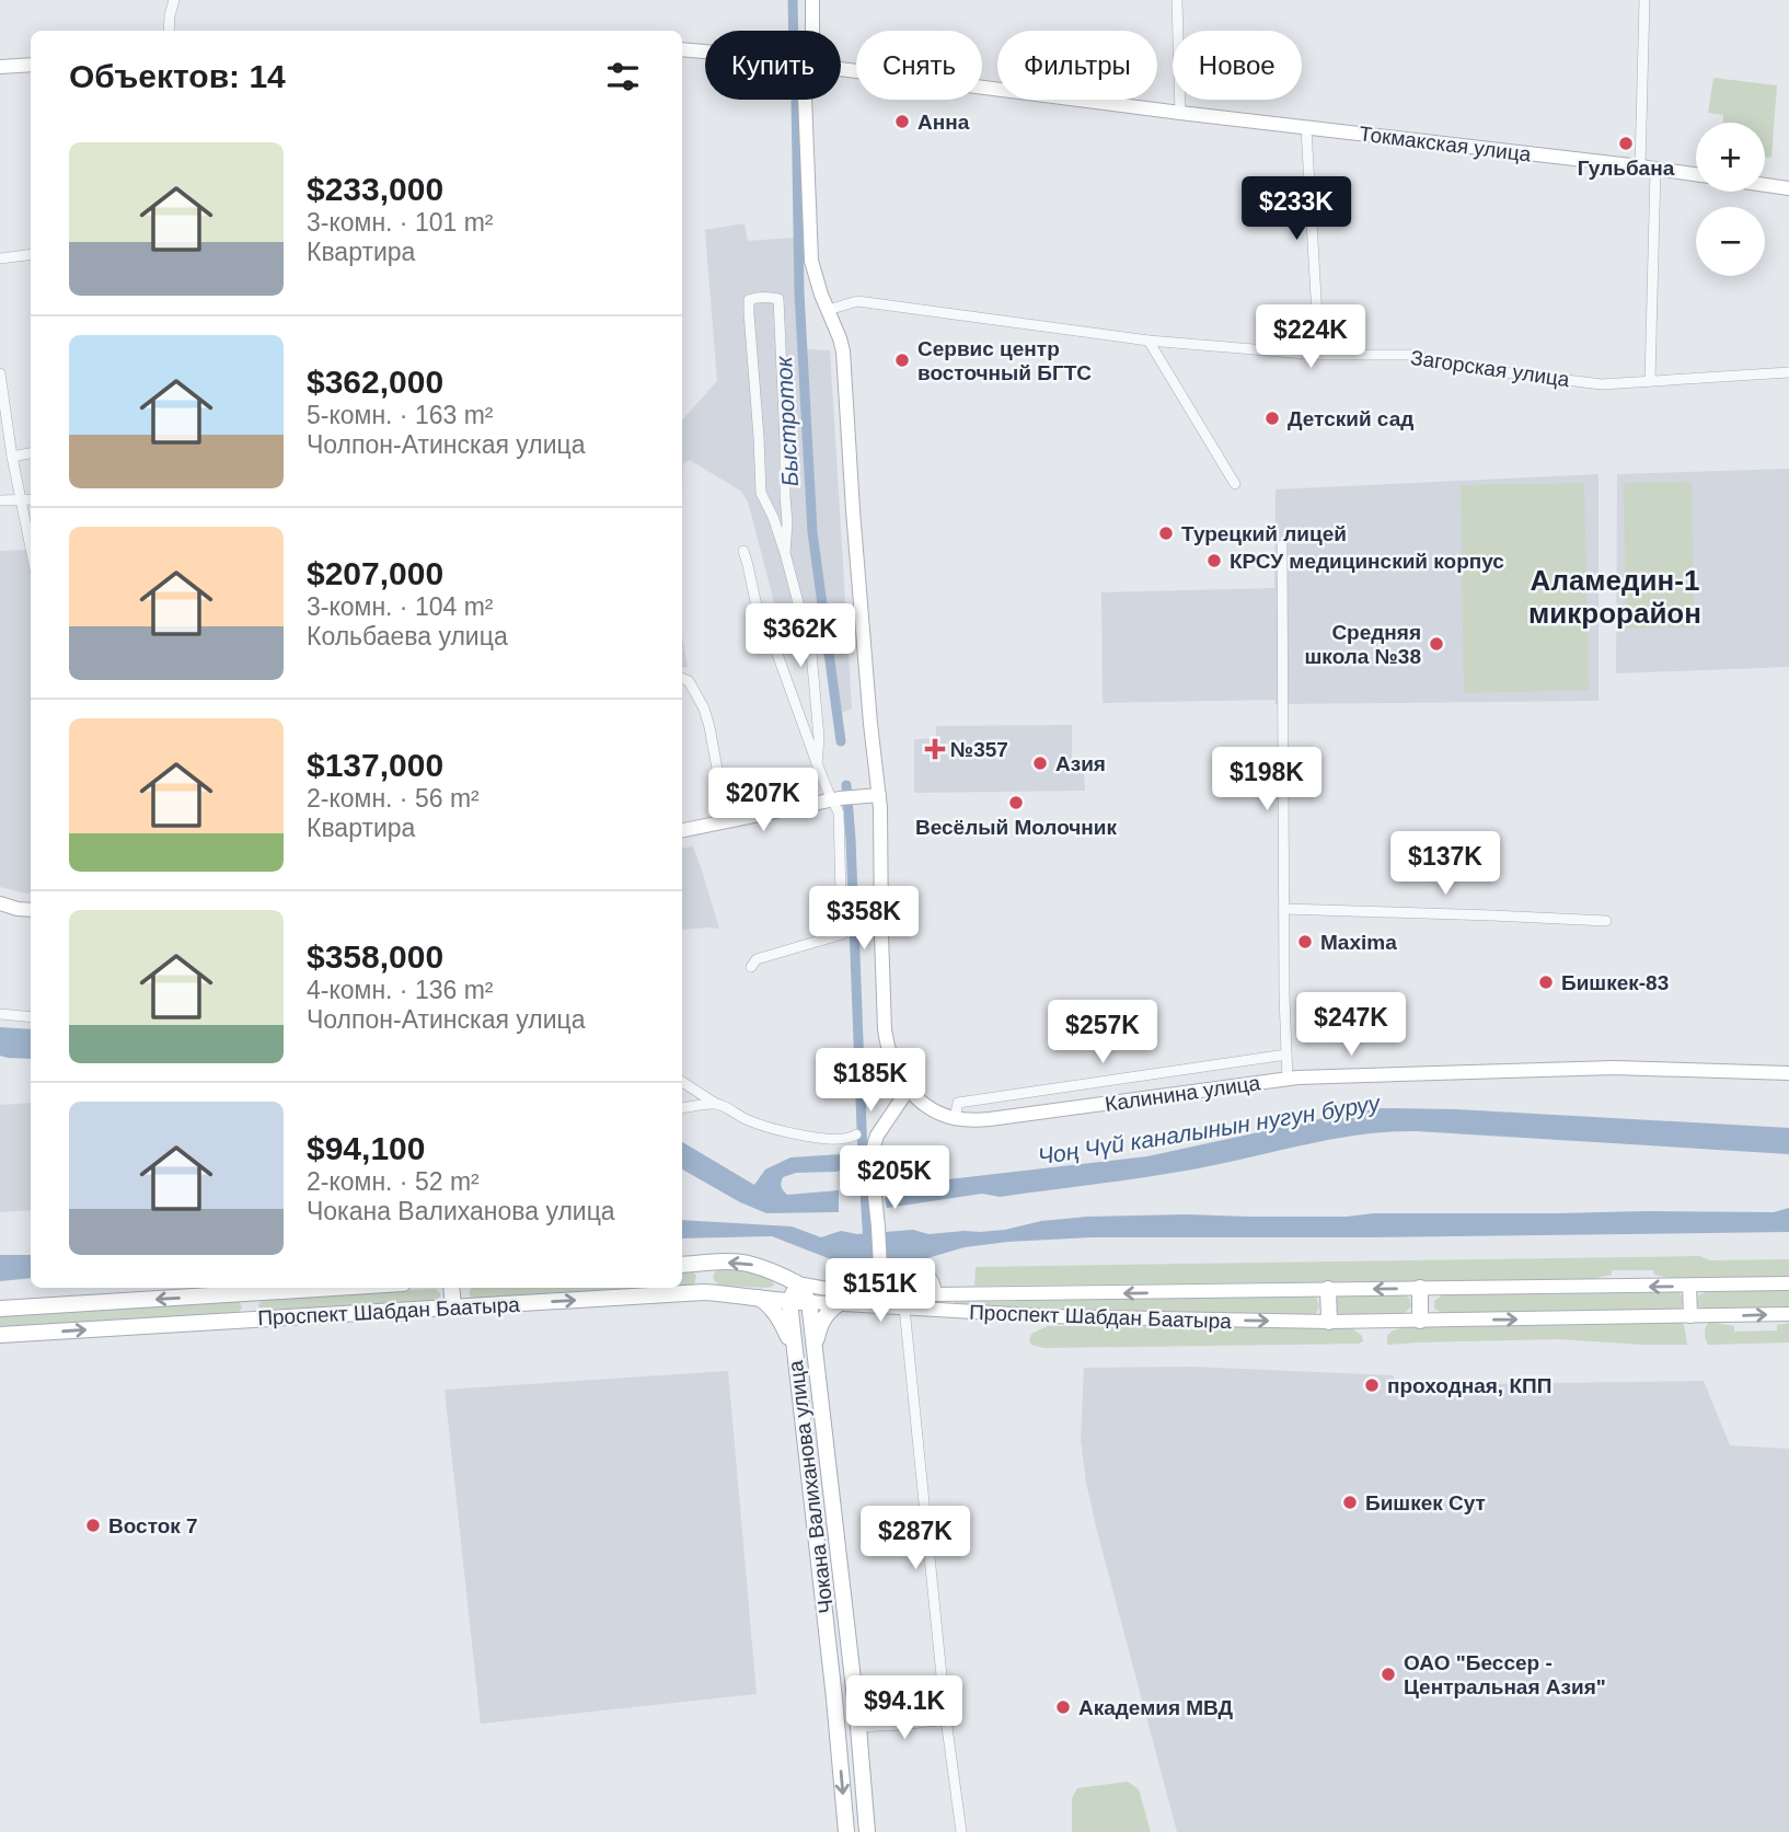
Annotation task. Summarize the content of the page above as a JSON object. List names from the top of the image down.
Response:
{
  "streets": {
    "main road": [
      "Токмакская улица",
      "Калинина улица",
      "Проспект Шабдан Баатыра",
      "Чокана Валиханова улица"
    ],
    "street": ["Загорская улица"]
  },
  "crossings": [
    ["Проспект Шабдан Баатыра", "Чокана Валиханова улица"]
  ],
  "districts": ["Аламедин-1 микрорайон"],
  "water": ["Быстроток", "Чоң Чүй каналынын нугун буруу"],
  "places": {
    "other": [
      "Анна",
      "Гульбана",
      "Сервис центр восточный БГТС",
      "Детский сад",
      "Турецкий лицей",
      "КРСУ медицинский корпус",
      "Средняя школа №38",
      "Азия",
      "Весёлый Молочник",
      "Maxima",
      "Бишкек-83",
      "проходная, КПП",
      "Бишкек Сут",
      "Восток 7",
      "ОАО \"Бессер - Центральная Азия\"",
      "Академия МВД"
    ],
    "health": ["№357"]
  },
  "page": {
    "chip": [
      "Купить",
      "Снять",
      "Фильтры",
      "Новое"
    ],
    "heading": "Объектов: 14",
    "map_buttons": ["+", "−"],
    "list": [
      {
        "name": "$233,000",
        "note": "3-комн. · 101 m² · Квартира"
      },
      {
        "name": "$362,000",
        "note": "5-комн. · 163 m² · Чолпон-Атинская улица"
      },
      {
        "name": "$207,000",
        "note": "3-комн. · 104 m² · Кольбаева улица"
      },
      {
        "name": "$137,000",
        "note": "2-комн. · 56 m² · Квартира"
      },
      {
        "name": "$358,000",
        "note": "4-комн. · 136 m² · Чолпон-Атинская улица"
      },
      {
        "name": "$94,100",
        "note": "2-комн. · 52 m² · Чокана Валиханова улица"
      }
    ],
    "price": [
      "$233K",
      "$224K",
      "$362K",
      "$198K",
      "$207K",
      "$137K",
      "$358K",
      "$247K",
      "$257K",
      "$185K",
      "$205K",
      "$151K",
      "$287K",
      "$94.1K"
    ]
  }
}
